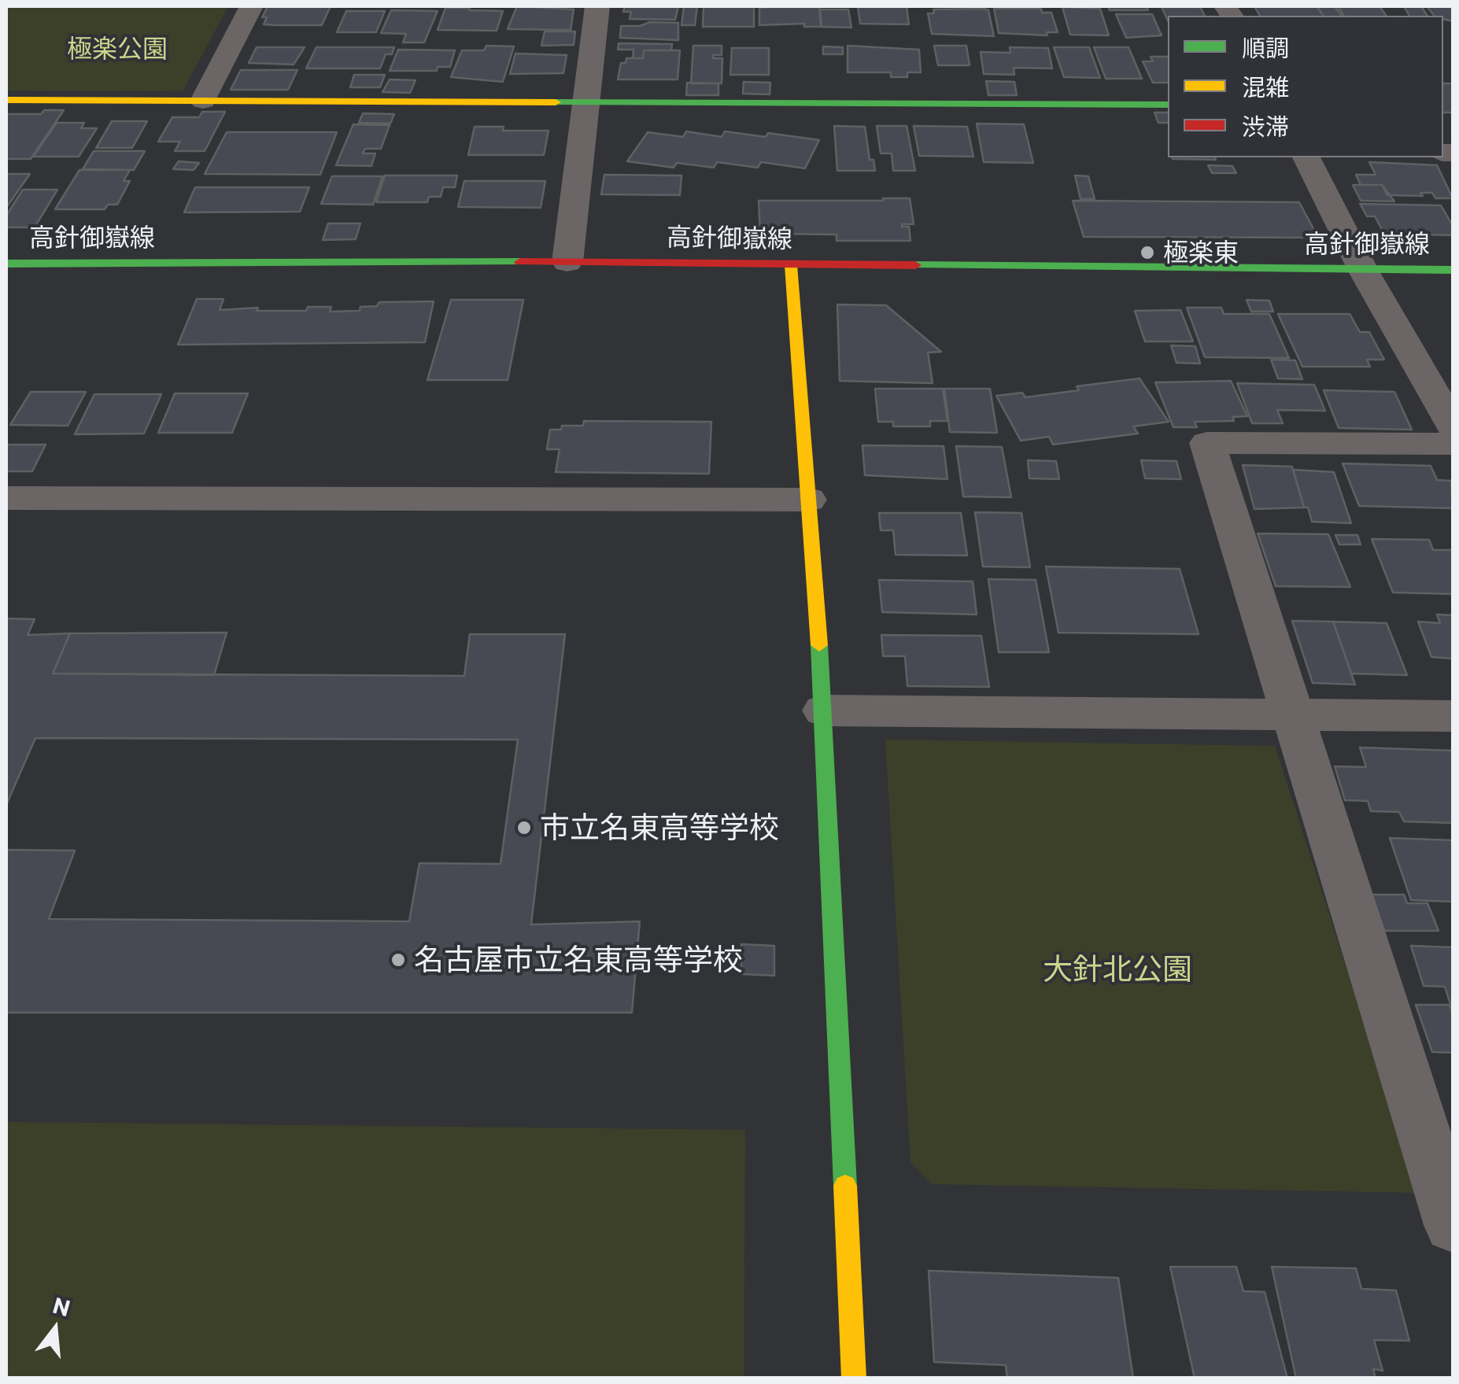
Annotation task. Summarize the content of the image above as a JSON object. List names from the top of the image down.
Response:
{
  "streets": {
    "street": ["高針御嶽線"]
  },
  "parks": ["極楽公園", "大針北公園"],
  "places": ["極楽東", "市立名東高等学校", "名古屋市立名東高等学校"],
  "legend": ["順調", "混雑", "渋滞"],
  "north": "top"
}
